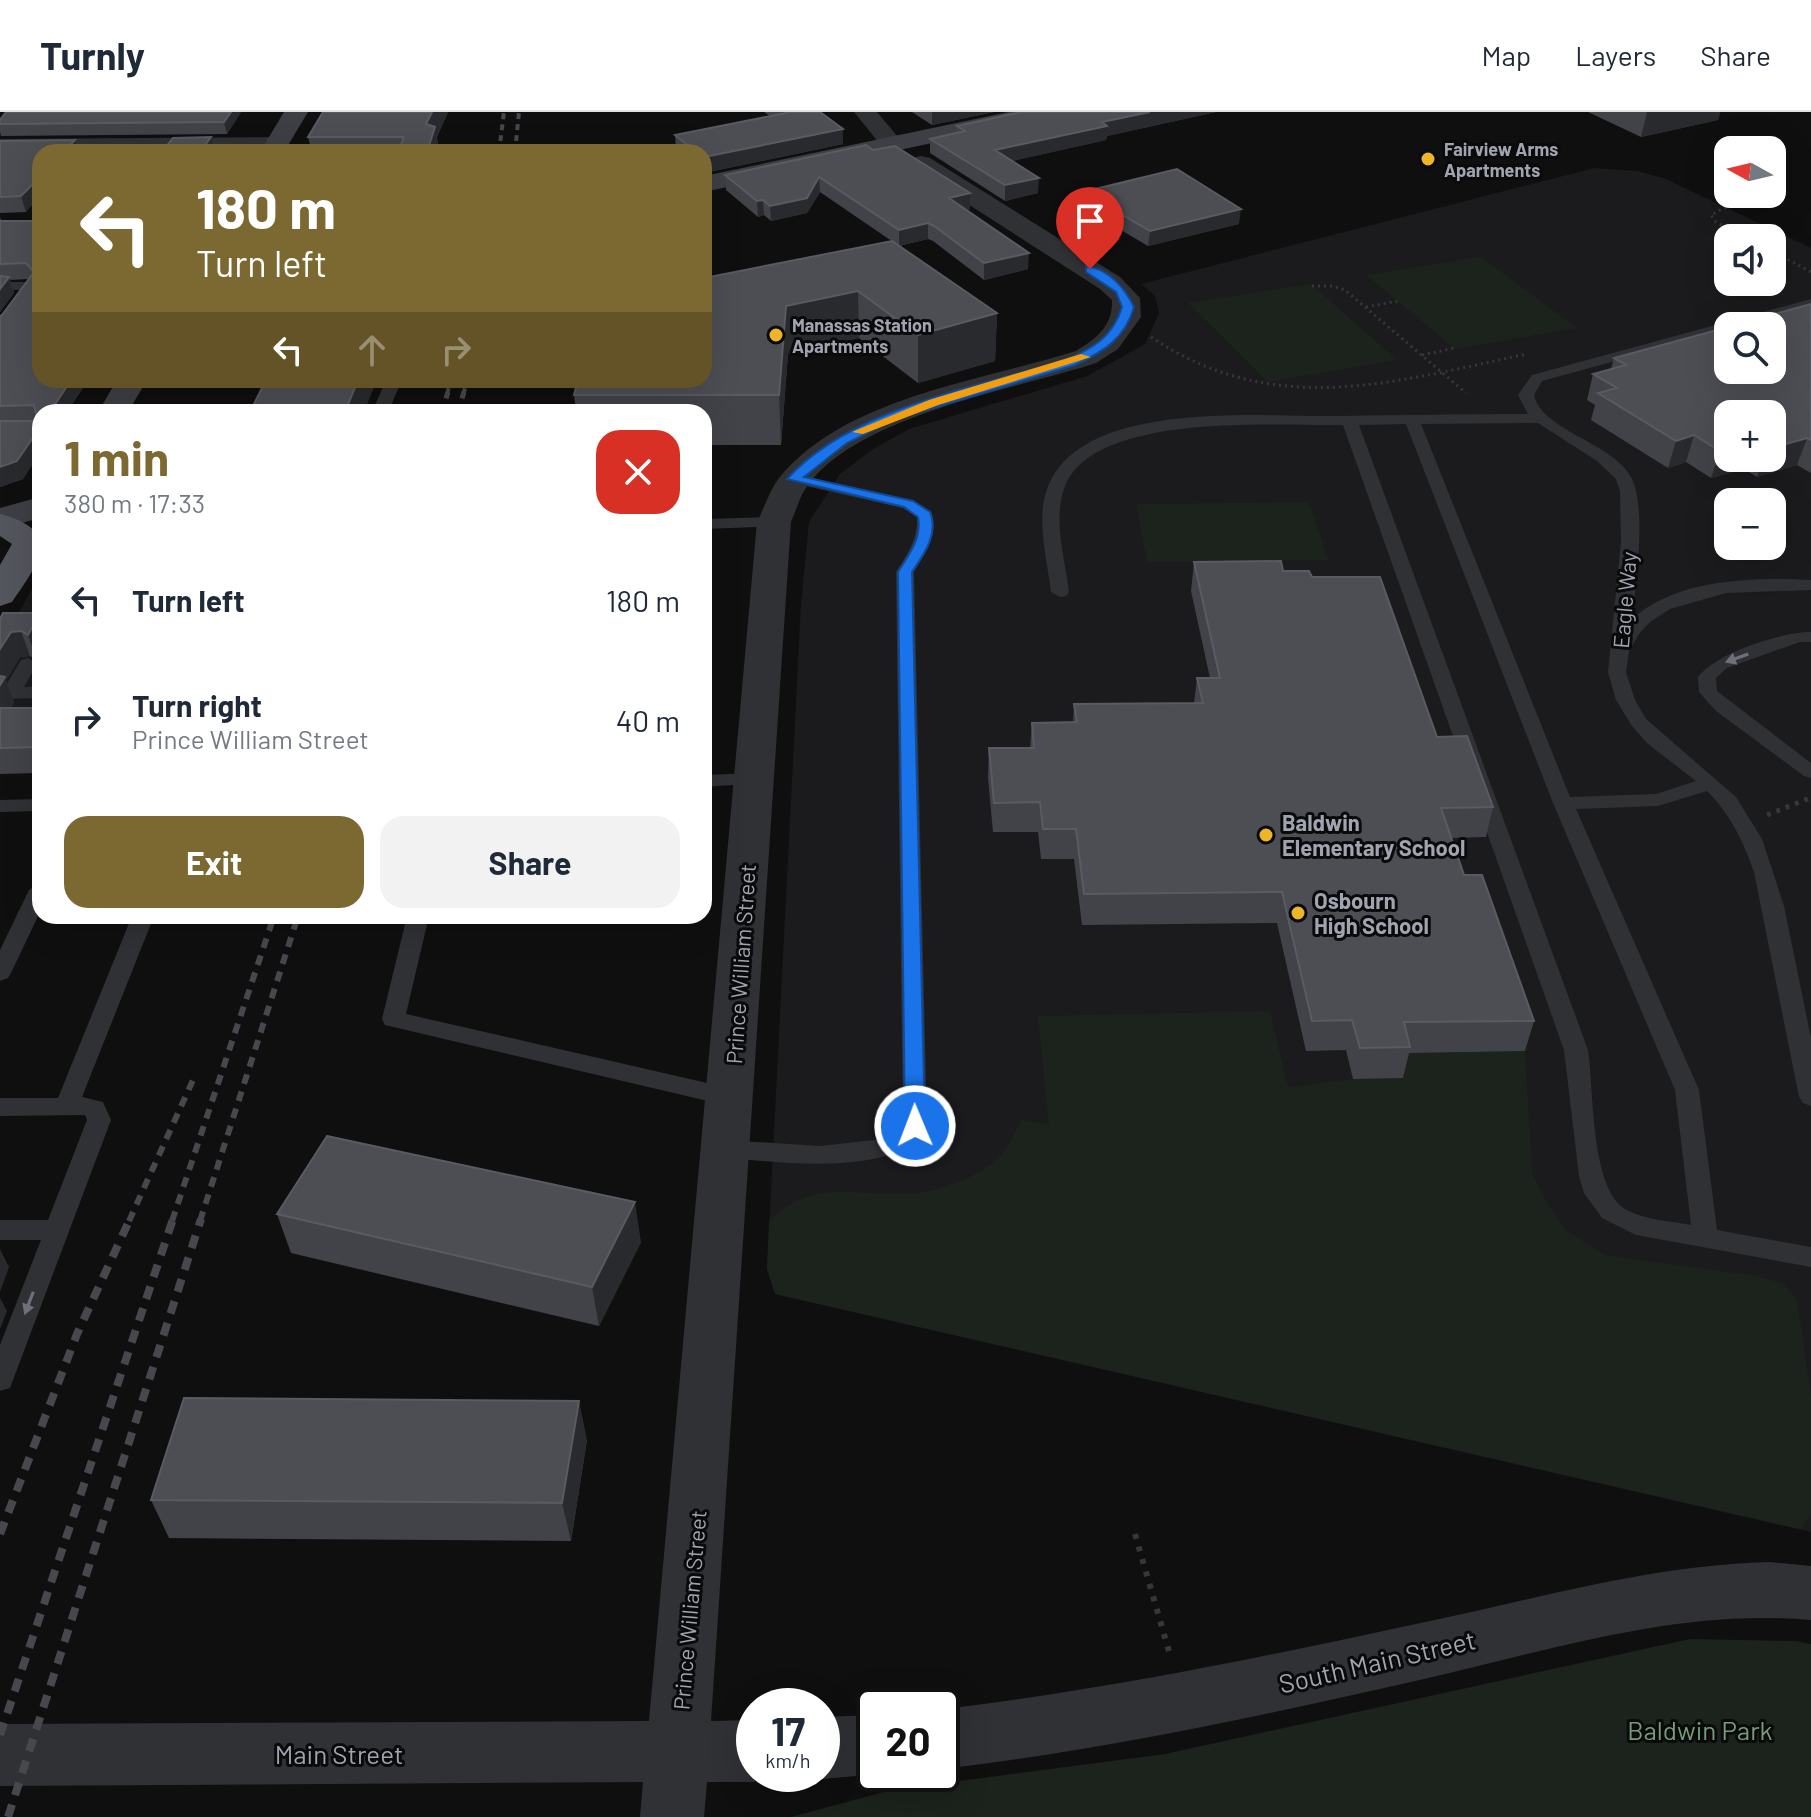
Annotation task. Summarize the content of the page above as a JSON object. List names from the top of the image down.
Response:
{
  "streets": {
    "street": ["Prince William Street", "South Main Street", "Main Street"],
    "lane": ["Eagle Way"]
  },
  "crossings": [
    ["Prince William Street", "Main Street"]
  ],
  "parks": ["Baldwin Park"],
  "places": [
    "Fairview Arms Apartments",
    "Manassas Station Apartments",
    "Baldwin Elementary School",
    "Osbourn High School"
  ],
  "north": "left",
  "page": {
    "header": "Turnly",
    "nav": ["Map", "Layers", "Share"],
    "map_buttons": ["+", "−"],
    "turn": ["180 m", "Turn left"],
    "heading": ["1 min", "380 m · 17:33"],
    "list": [
      {
        "name": "Turn left",
        "value": "180 m"
      },
      {
        "name": "Turn right",
        "note": "Prince William Street",
        "value": "40 m"
      }
    ],
    "buttons": ["Exit", "Share"],
    "speed": "17 km/h",
    "limit": "20"
  }
}
